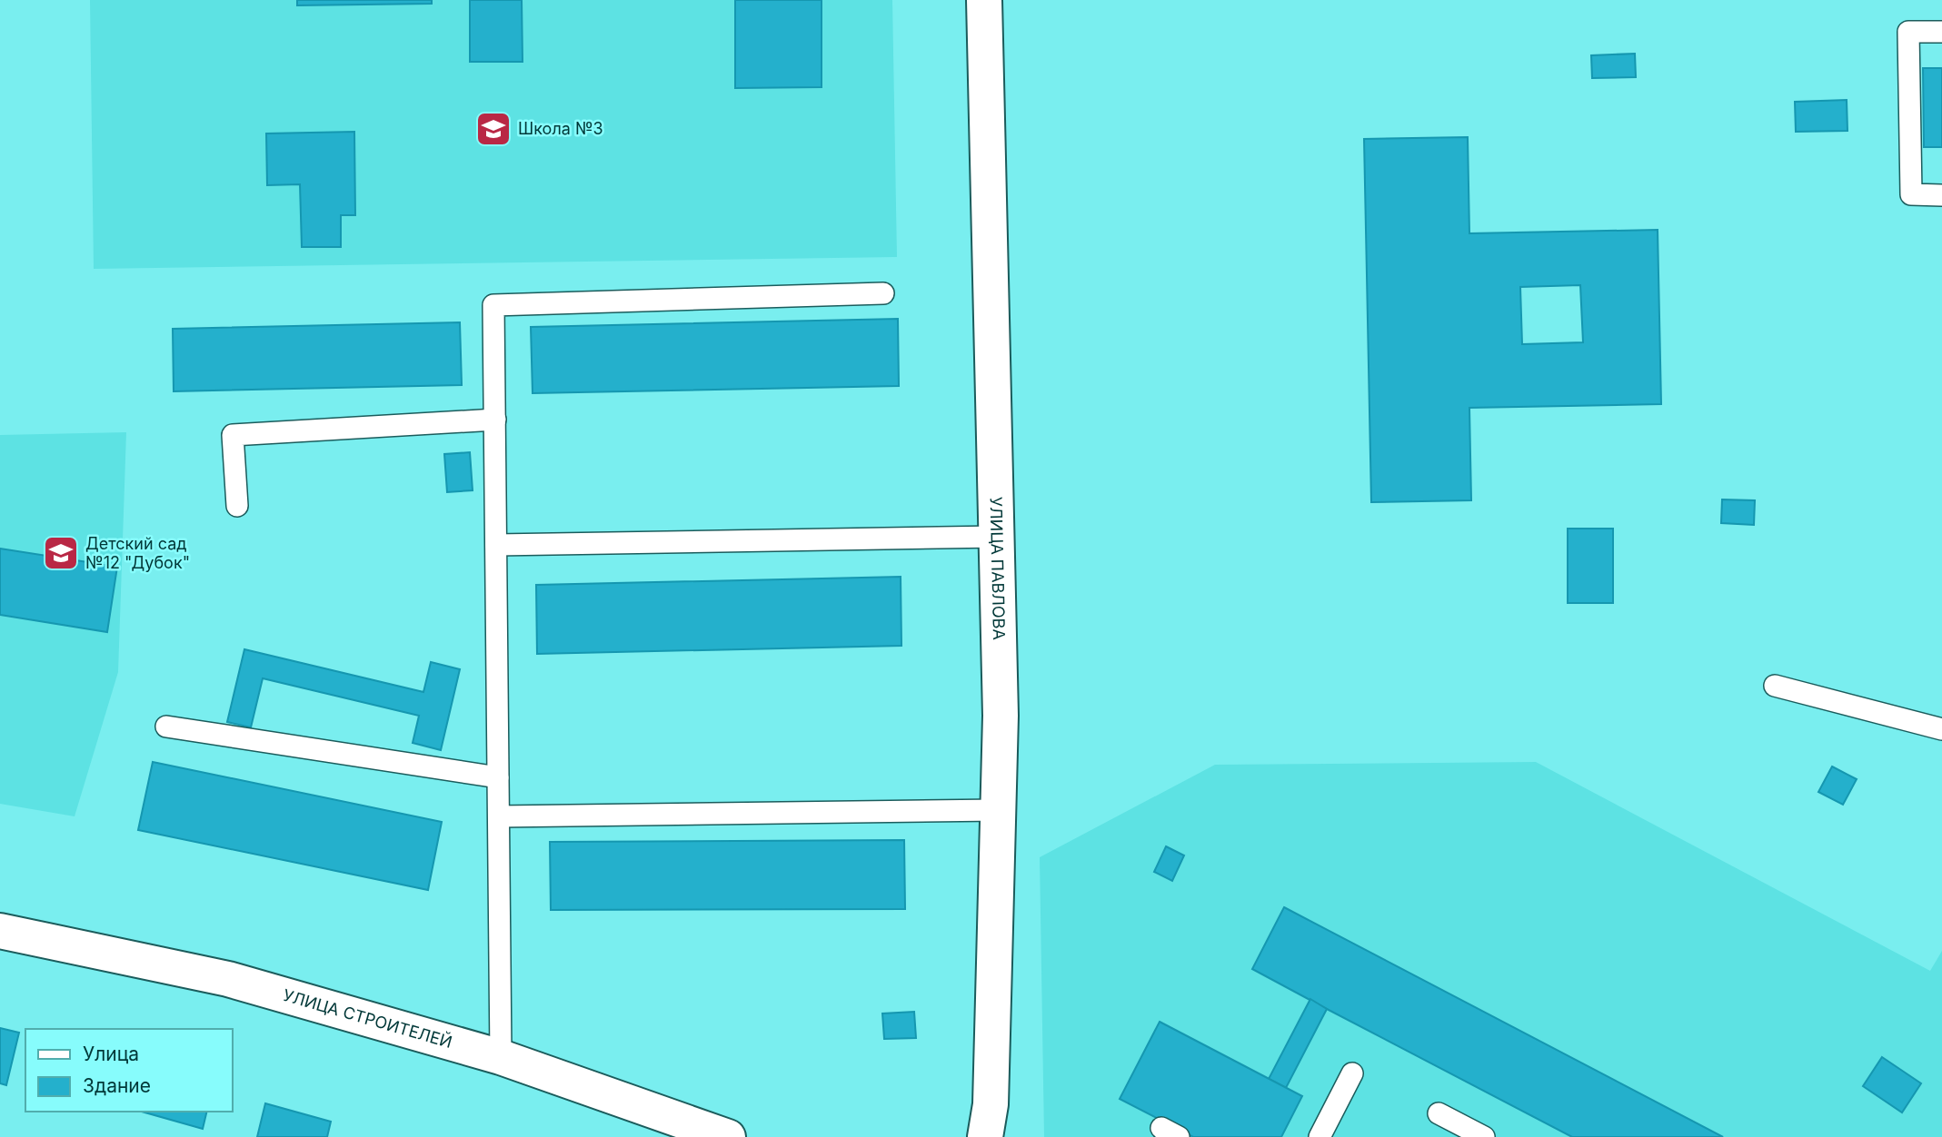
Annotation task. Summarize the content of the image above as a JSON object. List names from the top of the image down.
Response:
{
  "streets": {
    "street": ["УЛИЦА ПАВЛОВА", "УЛИЦА СТРОИТЕЛЕЙ"]
  },
  "places": {
    "school or university": ["Школа №3", "Детский сад №12 \"Дубок\""]
  },
  "legend": ["Улица", "Здание"]
}
